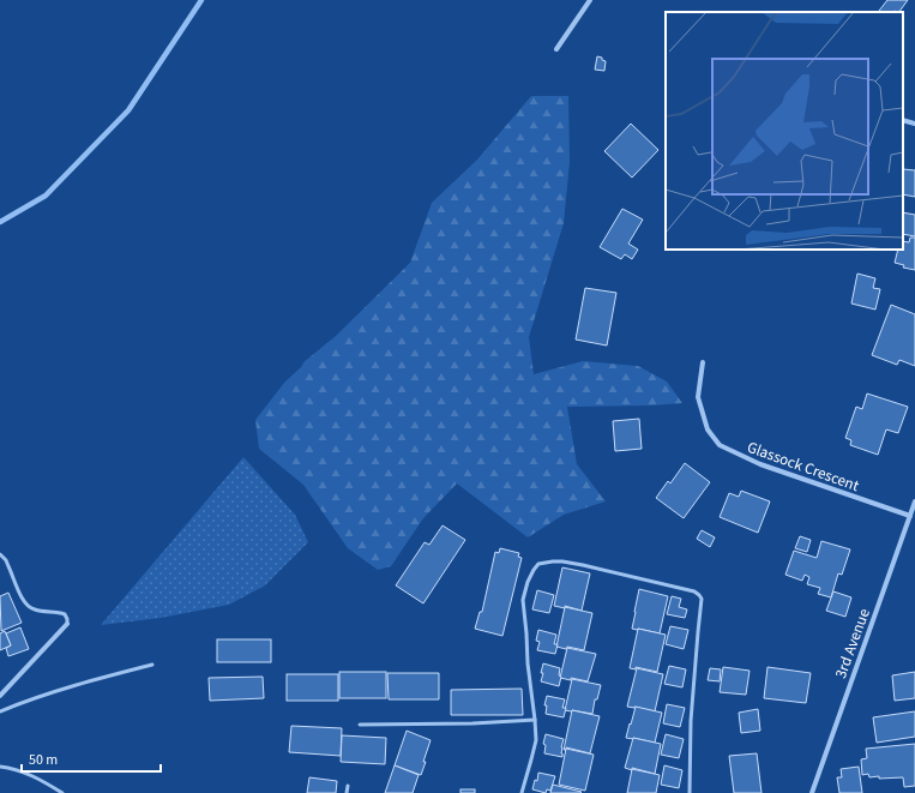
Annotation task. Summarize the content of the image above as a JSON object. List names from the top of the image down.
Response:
{
  "streets": {
    "street": ["Glassock Crescent", "3rd Avenue"]
  },
  "crossings": [
    ["Glassock Crescent", "3rd Avenue"]
  ],
  "scale_bar": "50 m"
}
